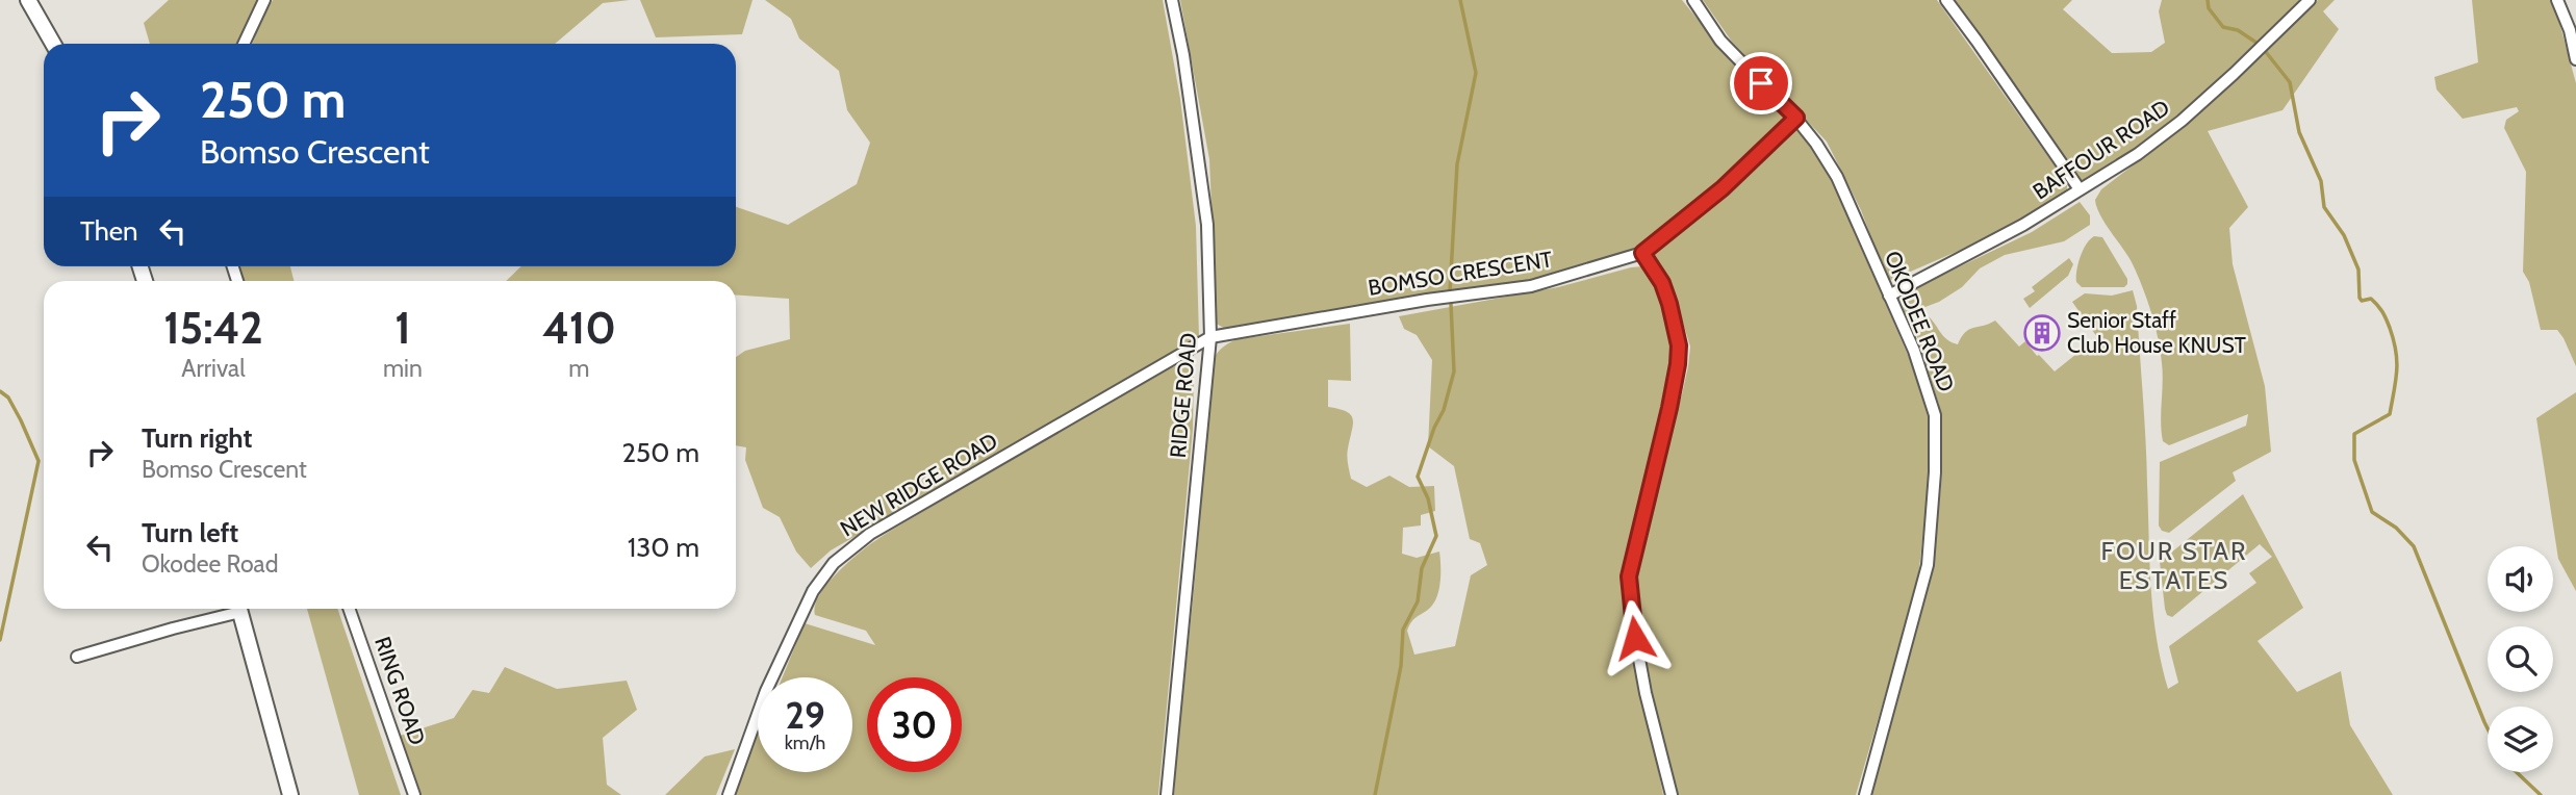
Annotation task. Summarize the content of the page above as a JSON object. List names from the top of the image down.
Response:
{
  "streets": {
    "street": [
      "BAFFOUR ROAD",
      "BOMSO CRESCENT",
      "OKODEE ROAD",
      "RIDGE ROAD",
      "NEW RIDGE ROAD",
      "RING ROAD"
    ]
  },
  "crossings": [
    ["BAFFOUR ROAD", "OKODEE ROAD"],
    ["BOMSO CRESCENT", "OKODEE ROAD"],
    ["BOMSO CRESCENT", "RIDGE ROAD"],
    ["BOMSO CRESCENT", "NEW RIDGE ROAD"],
    ["RIDGE ROAD", "NEW RIDGE ROAD"]
  ],
  "districts": ["FOUR STAR ESTATES"],
  "places": {
    "building": ["Senior Staff Club House KNUST"]
  },
  "page": {
    "turn": ["250 m", "Bomso Crescent"],
    "then": "Then",
    "eta": [
      "15:42",
      "Arrival",
      "1",
      "min",
      "410",
      "m"
    ],
    "list": [
      {
        "name": "Turn right",
        "note": "Bomso Crescent",
        "value": "250 m"
      },
      {
        "name": "Turn left",
        "note": "Okodee Road",
        "value": "130 m"
      }
    ],
    "speed": "29 km/h",
    "limit": "30"
  }
}
